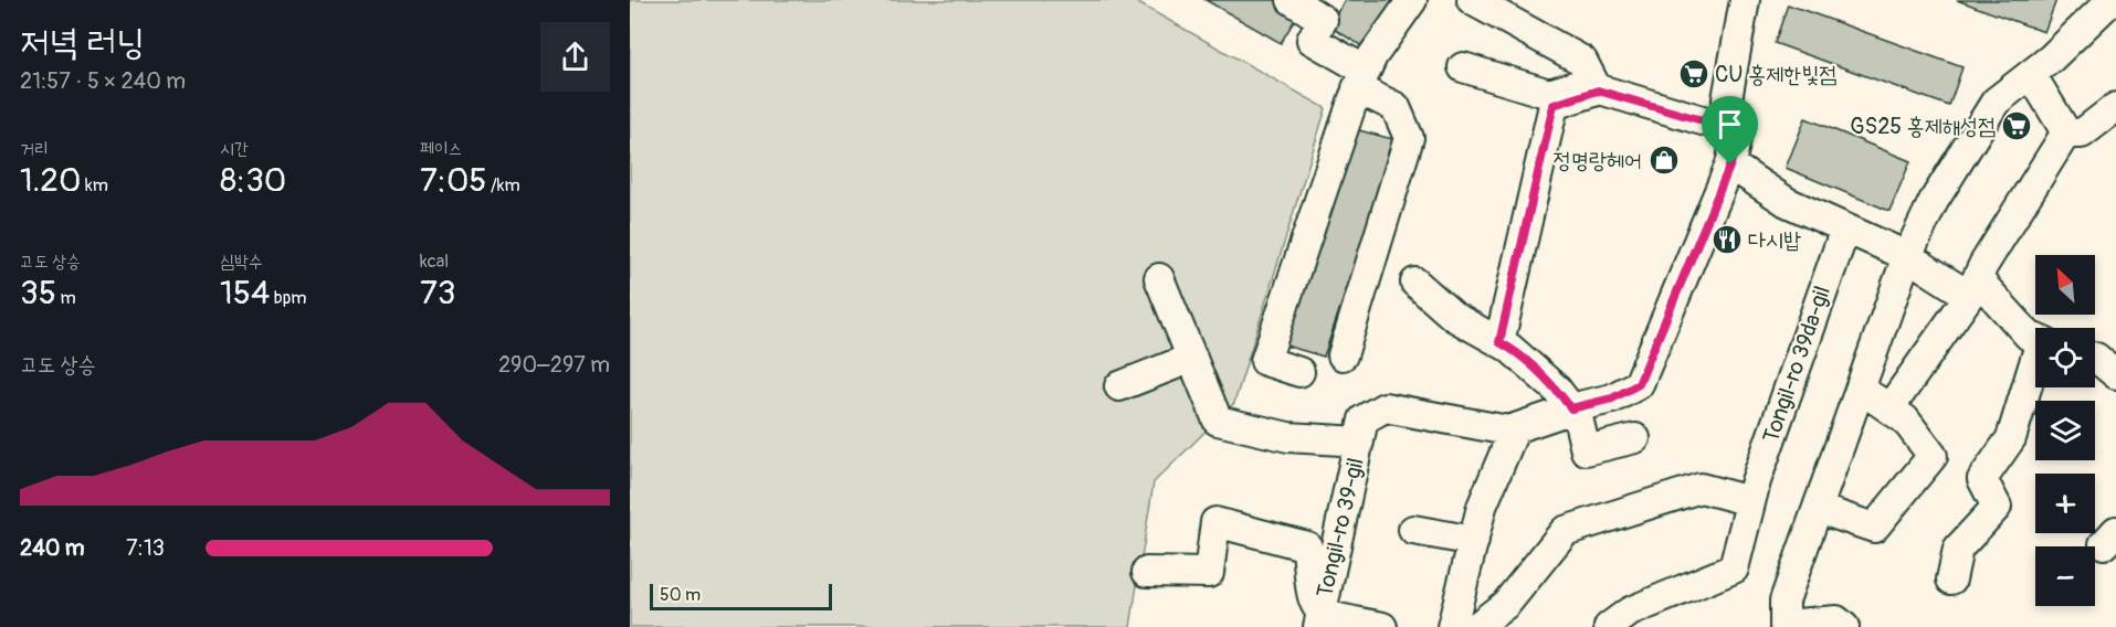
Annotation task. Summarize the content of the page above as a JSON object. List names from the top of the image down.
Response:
{
  "streets": {
    "street": ["Tongil-ro 39da-gil", "Tongil-ro 39-gil"]
  },
  "places": {
    "supermarket": ["CU 홍제한빛점", "GS25 홍제해성점"],
    "shop": ["정명랑헤어"],
    "restaurant": ["다시밥"]
  },
  "scale_bar": "50 m",
  "north": "top left",
  "page": {
    "heading": ["저녁 러닝", "21:57 · 5 × 240 m"],
    "stats": [
      ["거리", "1.20 km"],
      ["시간", "8:30"],
      ["페이스", "7:05 /km"],
      ["고도 상승", "35 m"],
      ["심박수", "154 bpm"],
      ["kcal", "73"]
    ],
    "map_buttons": ["+", "−"],
    "chart": ["고도 상승", "290–297 m"],
    "list": [
      {
        "name": "240 m",
        "note": "7:13"
      }
    ],
    "scale": "50 m"
  }
}
